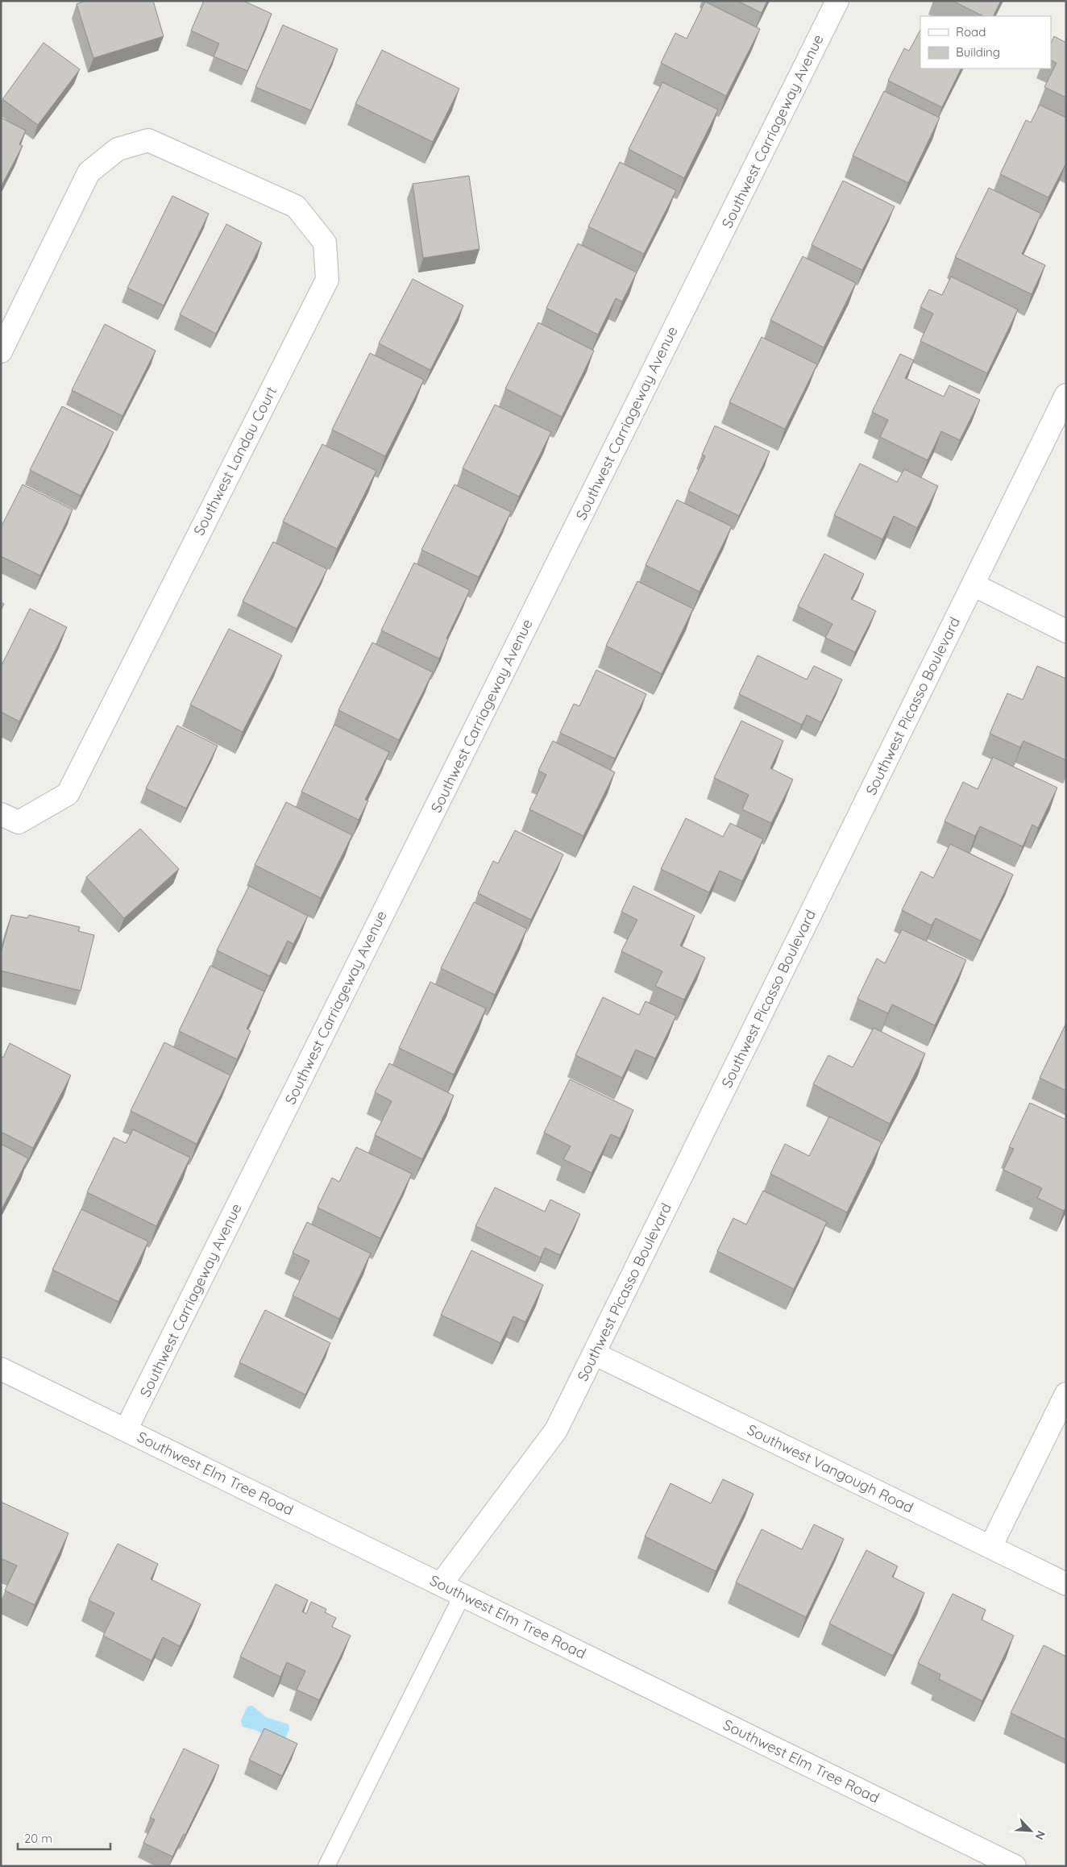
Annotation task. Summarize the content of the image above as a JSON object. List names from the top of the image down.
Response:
{
  "streets": {
    "street": [
      "Southwest Carriageway Avenue",
      "Southwest Landau Court",
      "Southwest Picasso Boulevard",
      "Southwest Vangough Road",
      "Southwest Elm Tree Road"
    ]
  },
  "crossings": [
    ["Southwest Carriageway Avenue", "Southwest Elm Tree Road"],
    ["Southwest Picasso Boulevard", "Southwest Vangough Road"],
    ["Southwest Picasso Boulevard", "Southwest Elm Tree Road"]
  ],
  "legend": ["Road", "Building"],
  "scale_bar": "20 m",
  "north": "bottom right"
}
